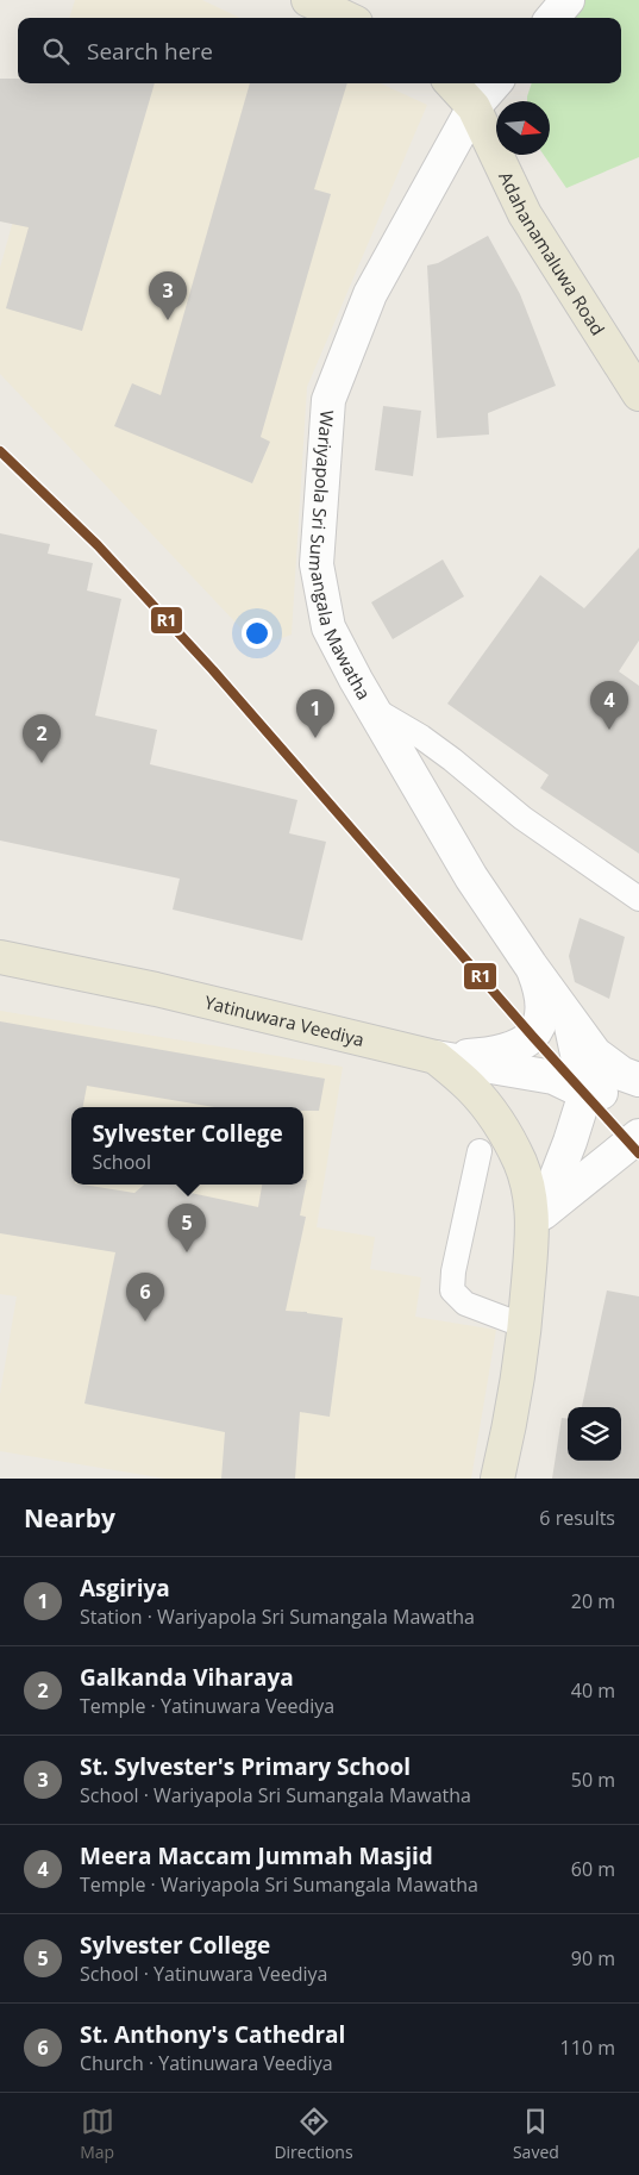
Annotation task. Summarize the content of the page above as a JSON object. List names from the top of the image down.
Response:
{
  "streets": {
    "main road": ["Adahanamaluwa Road", "Yatinuwara Veediya"],
    "street": ["Wariyapola Sri Sumangala Mawatha"]
  },
  "crossings": [
    ["Adahanamaluwa Road", "Wariyapola Sri Sumangala Mawatha"],
    ["Wariyapola Sri Sumangala Mawatha", "Yatinuwara Veediya"]
  ],
  "lines": ["transit line R1"],
  "north": "right",
  "page": {
    "search": "Search here",
    "pins": [
      "3",
      "4",
      "1",
      "2",
      "5",
      "6"
    ],
    "popup": ["Sylvester College", "School"],
    "heading": ["Nearby", "6 results"],
    "list": [
      {
        "mark": "1",
        "name": "Asgiriya",
        "note": "Station · Wariyapola Sri Sumangala Mawatha",
        "value": "20 m"
      },
      {
        "mark": "2",
        "name": "Galkanda Viharaya",
        "note": "Temple · Yatinuwara Veediya",
        "value": "40 m"
      },
      {
        "mark": "3",
        "name": "St. Sylvester's Primary School",
        "note": "School · Wariyapola Sri Sumangala Mawatha",
        "value": "50 m"
      },
      {
        "mark": "4",
        "name": "Meera Maccam Jummah Masjid",
        "note": "Temple · Wariyapola Sri Sumangala Mawatha",
        "value": "60 m"
      },
      {
        "mark": "5",
        "name": "Sylvester College",
        "note": "School · Yatinuwara Veediya",
        "value": "90 m"
      },
      {
        "mark": "6",
        "name": "St. Anthony's Cathedral",
        "note": "Church · Yatinuwara Veediya",
        "value": "110 m"
      }
    ],
    "nav": ["Map", "Directions", "Saved"]
  }
}
